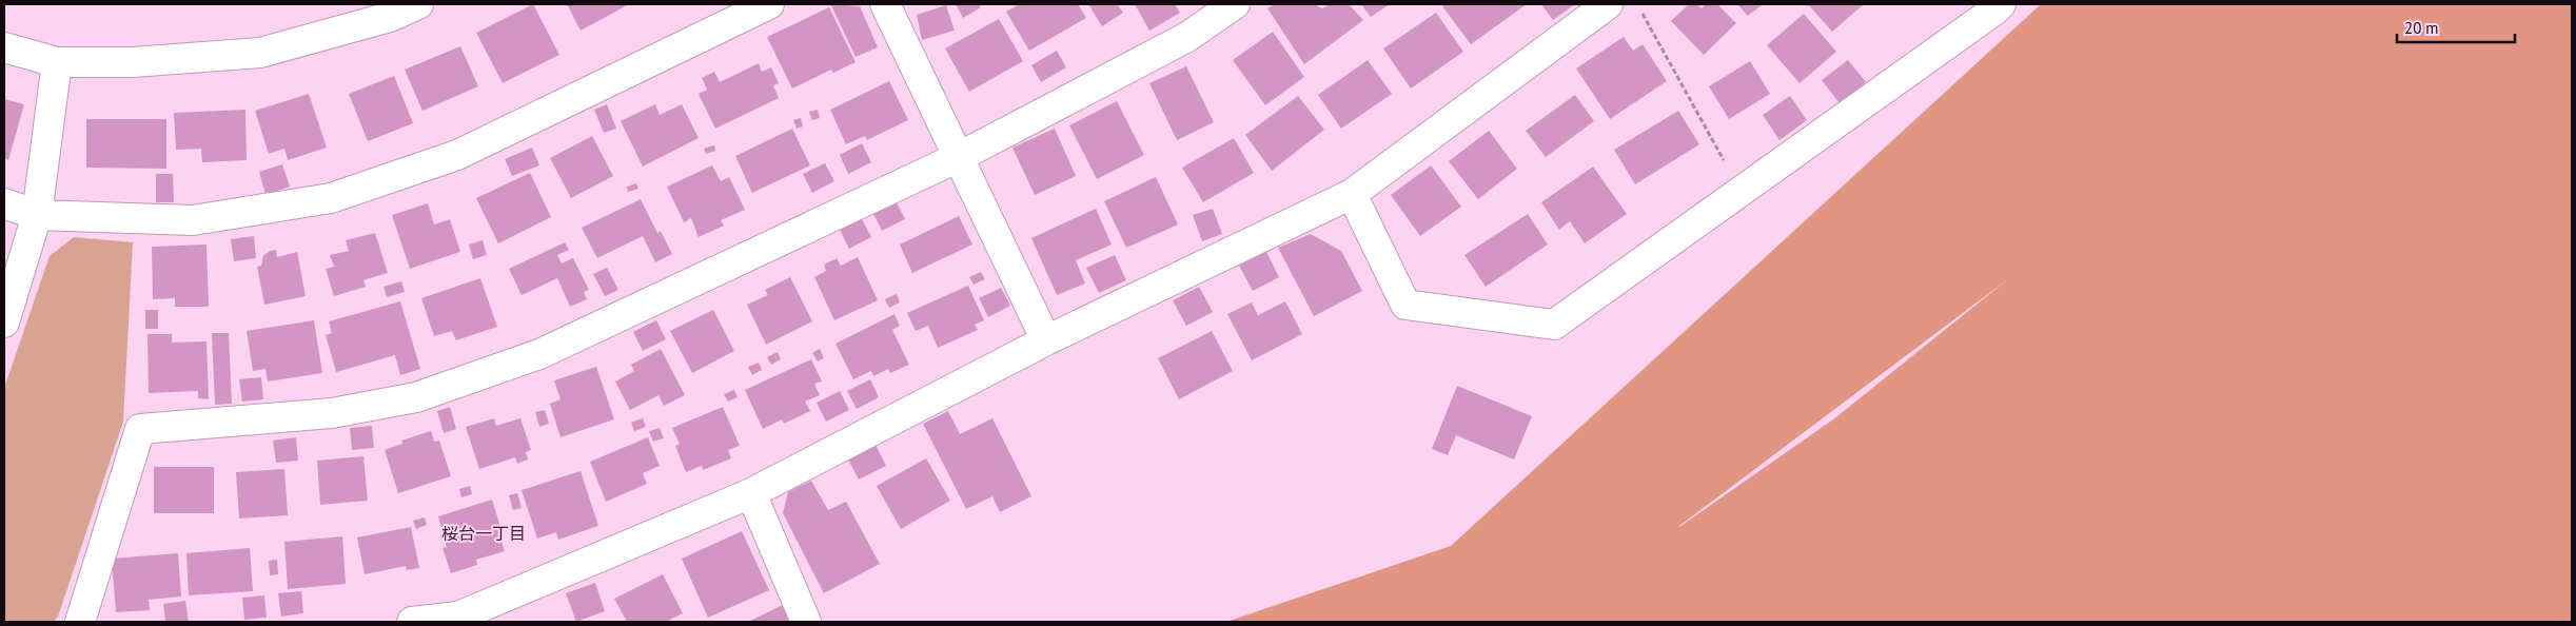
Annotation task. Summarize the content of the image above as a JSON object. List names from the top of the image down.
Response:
{
  "districts": ["桜台一丁目"],
  "scale_bar": "20 m"
}
